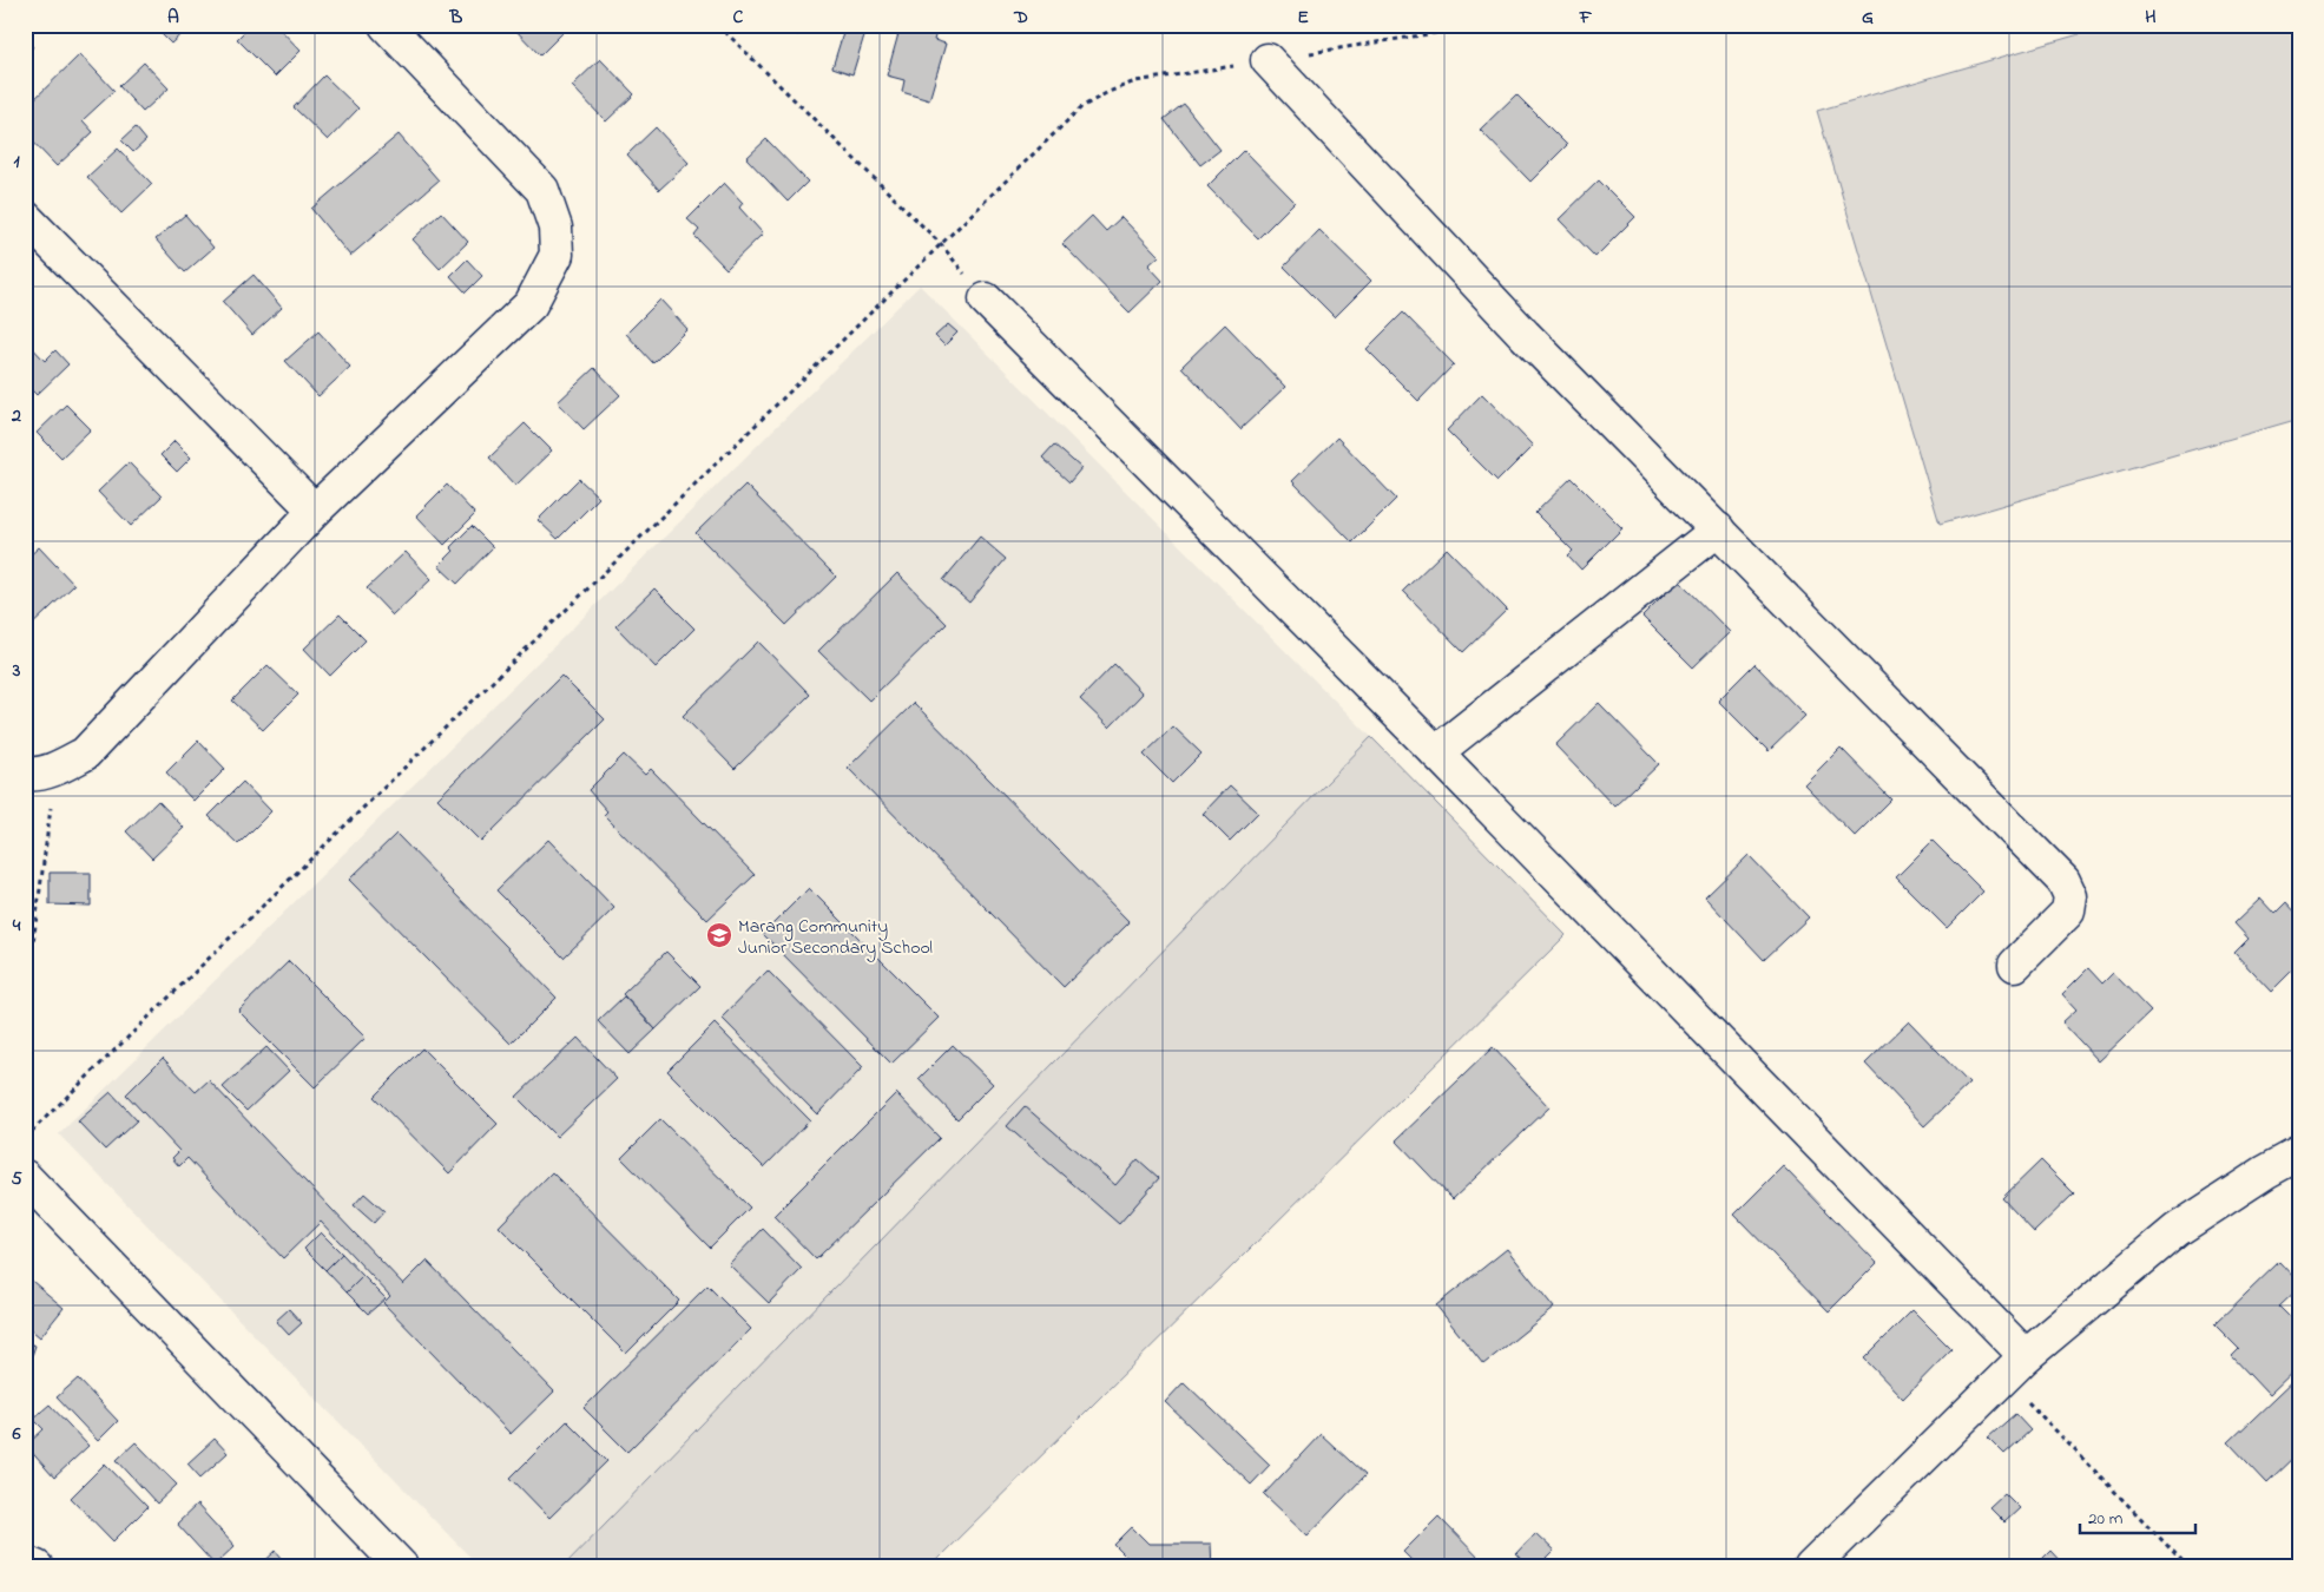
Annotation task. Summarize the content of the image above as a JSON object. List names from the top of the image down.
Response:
{
  "places": {
    "school or university": ["Marang Community Junior Secondary School"]
  },
  "scale_bar": "20 m",
  "grid": {
    "columns": [
      "A",
      "B",
      "C",
      "D",
      "E",
      "F",
      "G",
      "H"
    ],
    "rows": [
      "1",
      "2",
      "3",
      "4",
      "5",
      "6"
    ]
  }
}
